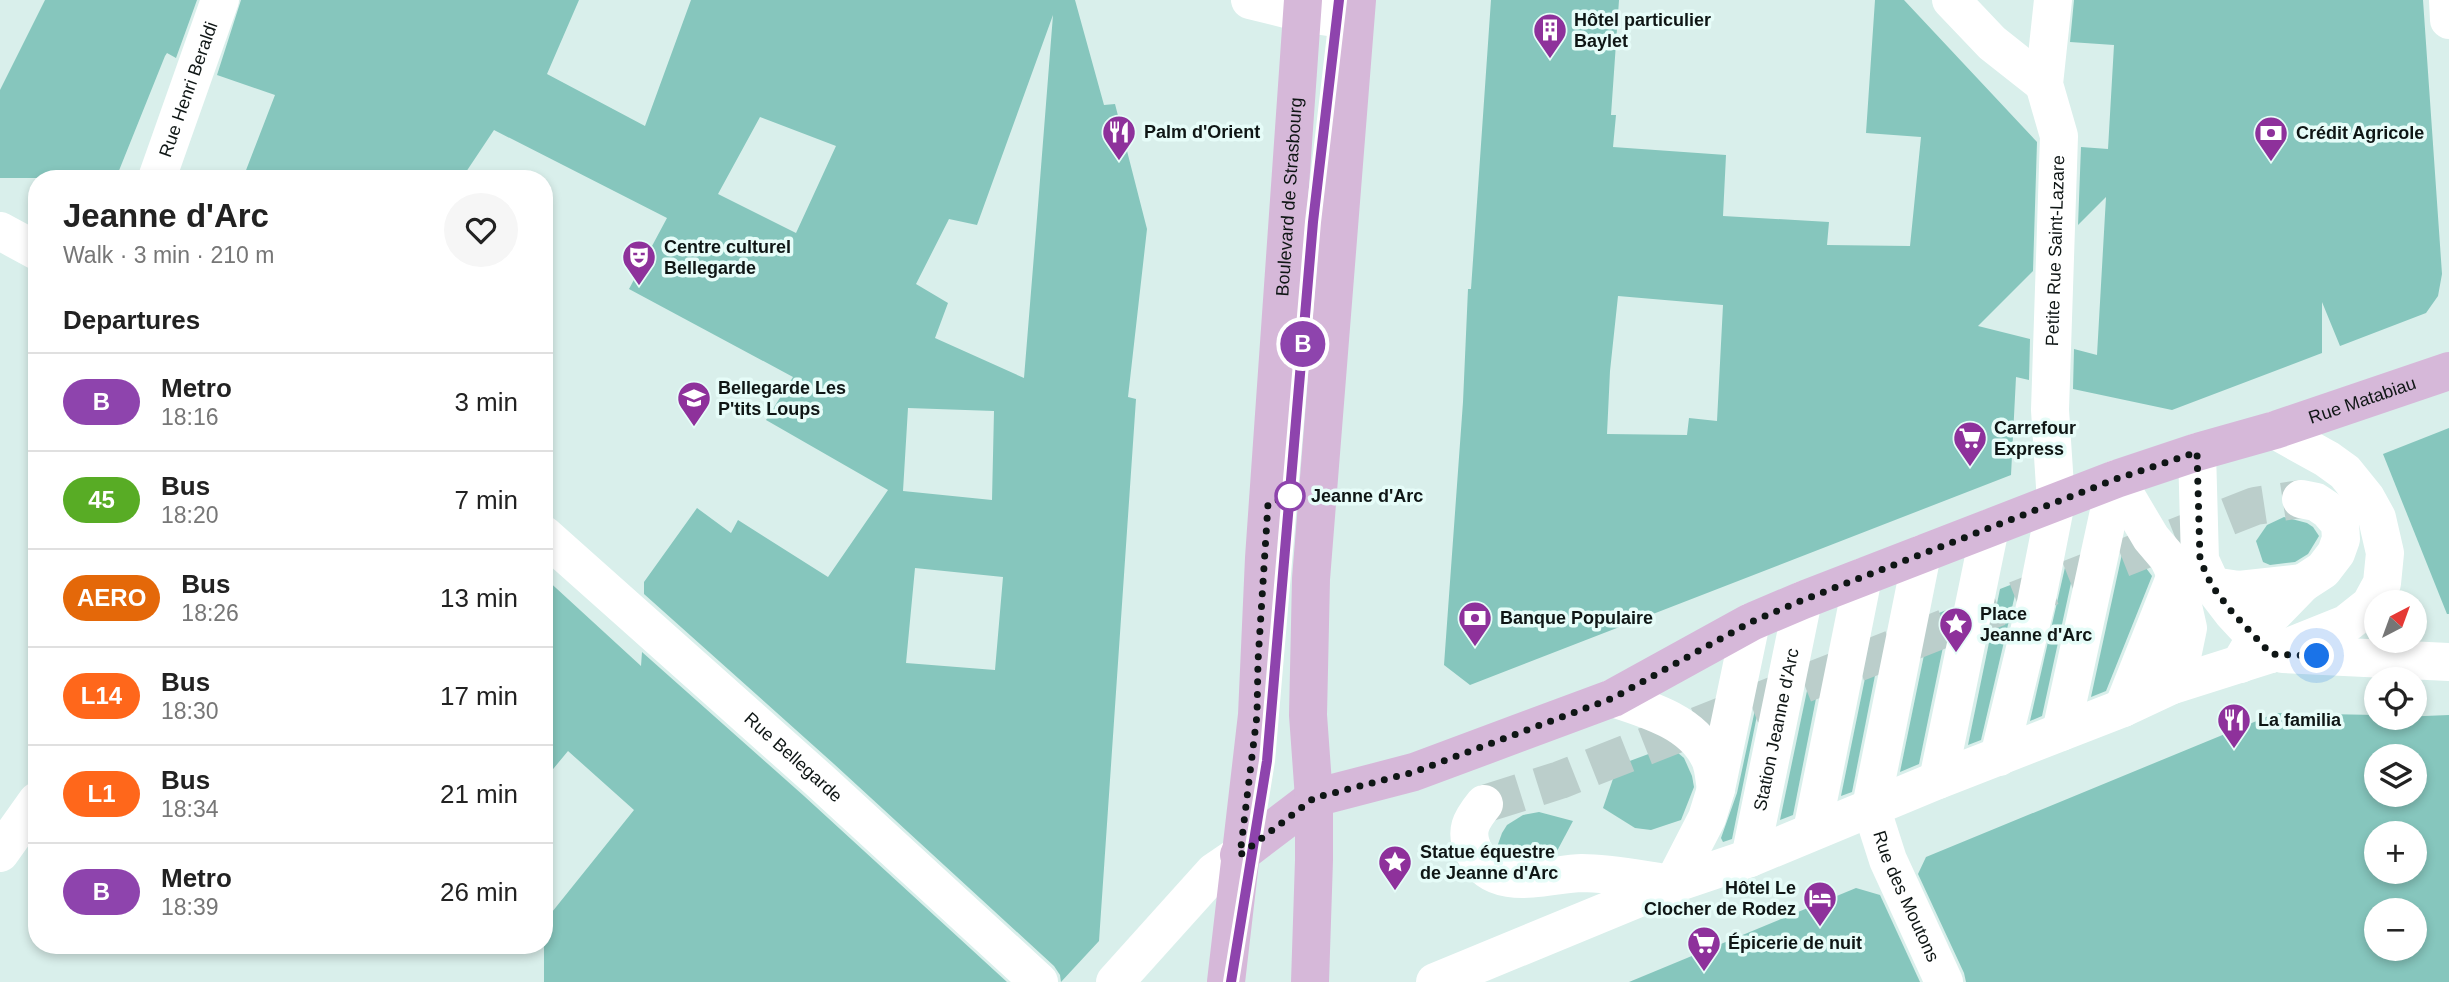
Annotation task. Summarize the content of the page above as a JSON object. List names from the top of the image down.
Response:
{
  "streets": {
    "main road": ["Boulevard de Strasbourg", "Rue Matabiau"],
    "street": [
      "Rue Henri Beraldi",
      "Petite Rue Saint-Lazare",
      "Station Jeanne d'Arc",
      "Rue Bellegarde",
      "Rue des Moutons"
    ]
  },
  "places": {
    "building": ["Hôtel particulier Baylet"],
    "restaurant": ["Palm d'Orient", "La familia"],
    "bank": ["Crédit Agricole", "Banque Populaire"],
    "theatre": ["Centre culturel Bellegarde"],
    "school or university": ["Bellegarde Les P'tits Loups"],
    "supermarket": ["Carrefour Express", "Épicerie de nuit"],
    "other": ["Jeanne d'Arc"],
    "place": ["Place Jeanne d'Arc", "Statue équestre de Jeanne d'Arc"],
    "hotel": ["Hôtel Le Clocher de Rodez"]
  },
  "lines": ["metro line B"],
  "north": "top right",
  "page": {
    "on_map": "B",
    "heading": [
      ["Jeanne d'Arc", "Walk · 3 min · 210 m"],
      "Departures"
    ],
    "list": [
      {
        "mark": "B",
        "name": "Metro",
        "note": "18:16",
        "value": "3 min"
      },
      {
        "mark": "45",
        "name": "Bus",
        "note": "18:20",
        "value": "7 min"
      },
      {
        "mark": "AERO",
        "name": "Bus",
        "note": "18:26",
        "value": "13 min"
      },
      {
        "mark": "L14",
        "name": "Bus",
        "note": "18:30",
        "value": "17 min"
      },
      {
        "mark": "L1",
        "name": "Bus",
        "note": "18:34",
        "value": "21 min"
      },
      {
        "mark": "B",
        "name": "Metro",
        "note": "18:39",
        "value": "26 min"
      }
    ],
    "map_buttons": ["+", "−"]
  }
}
